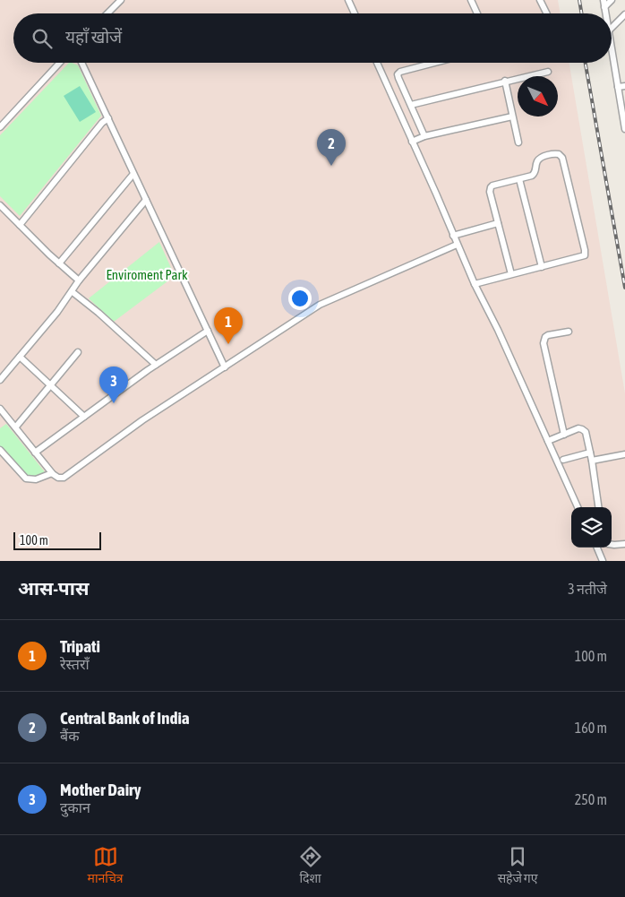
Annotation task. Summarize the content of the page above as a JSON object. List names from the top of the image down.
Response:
{
  "parks": ["Enviroment Park"],
  "scale_bar": "100 m",
  "north": "bottom right",
  "page": {
    "search": "यहाँ खोजें",
    "pins": ["2", "1", "3"],
    "scale": "100 m",
    "heading": ["आस-पास", "3 नतीजे"],
    "list": [
      {
        "mark": "1",
        "name": "Tripati",
        "note": "रेस्तराँ",
        "value": "100 m"
      },
      {
        "mark": "2",
        "name": "Central Bank of India",
        "note": "बैंक",
        "value": "160 m"
      },
      {
        "mark": "3",
        "name": "Mother Dairy",
        "note": "दुकान",
        "value": "250 m"
      }
    ],
    "nav": ["मानचित्र", "दिशा", "सहेजे गए"]
  }
}
